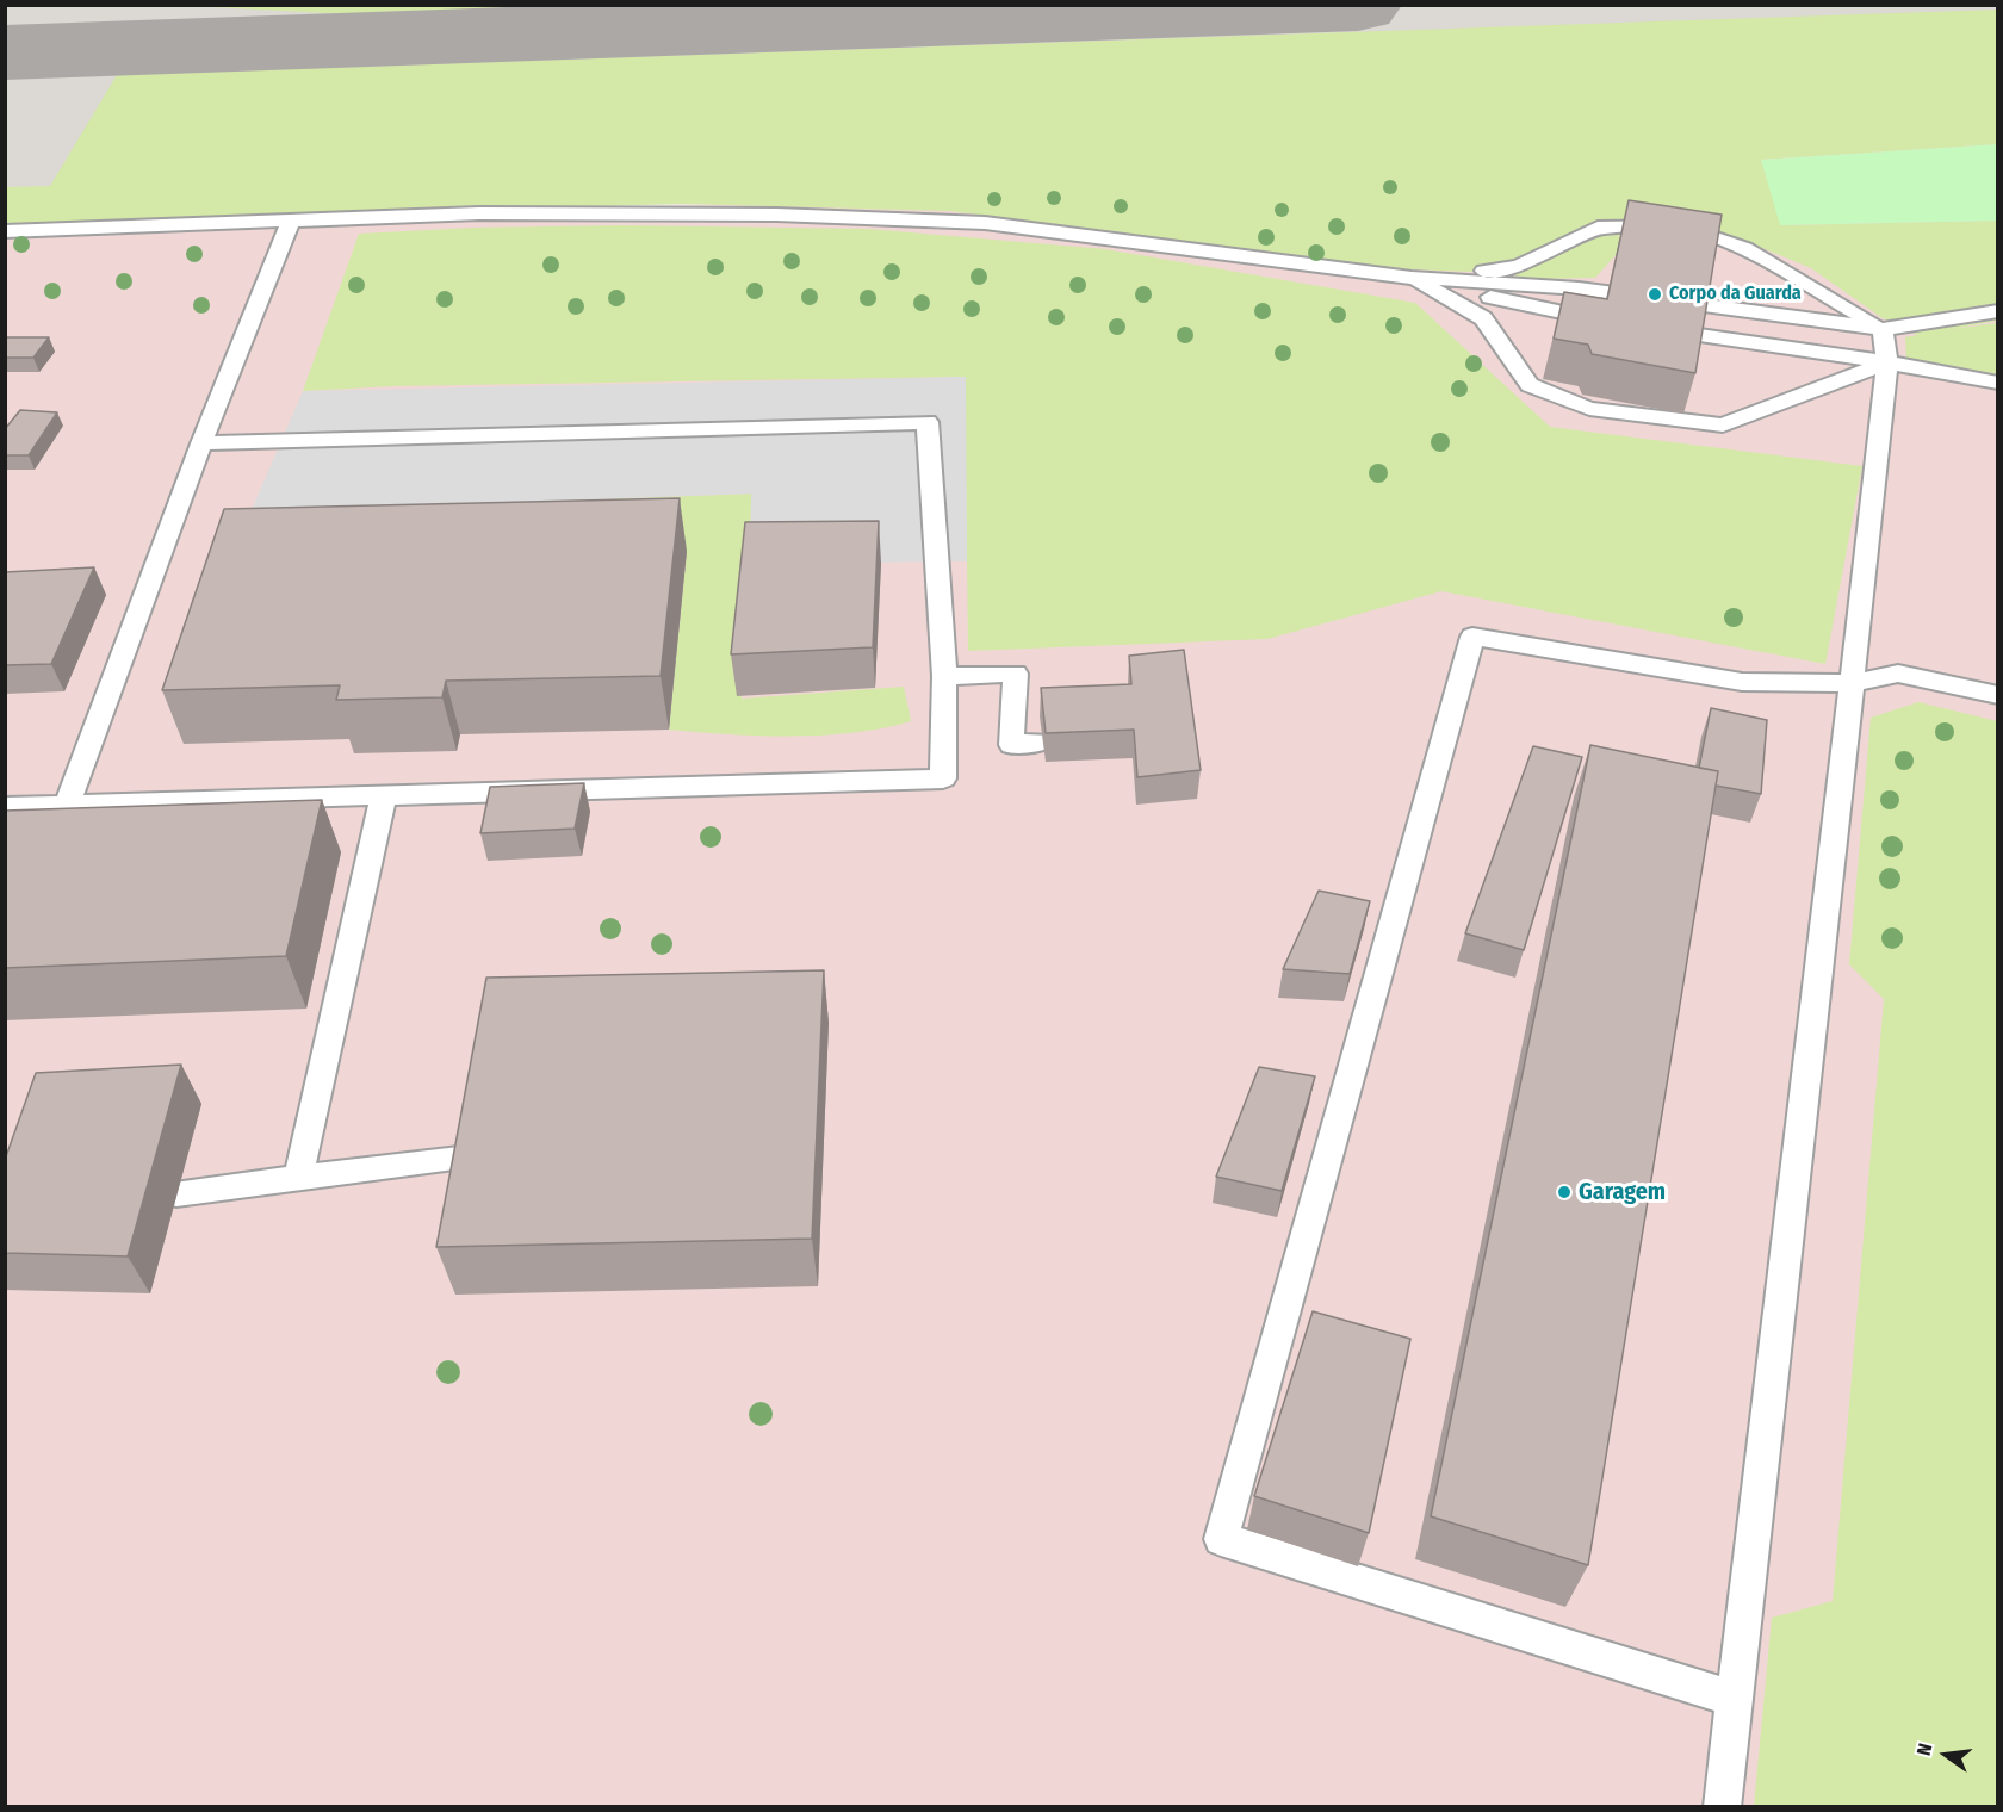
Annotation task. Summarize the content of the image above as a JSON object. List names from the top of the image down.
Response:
{
  "places": ["Corpo da Guarda", "Garagem"],
  "north": "left"
}
